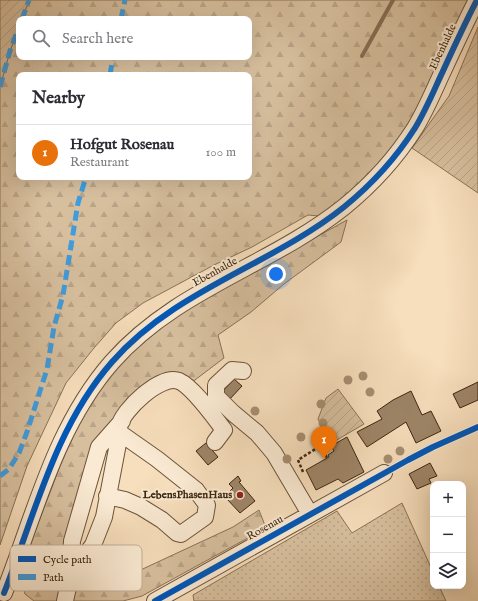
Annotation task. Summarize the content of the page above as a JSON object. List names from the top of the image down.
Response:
{
  "streets": {
    "street": ["Ebenhalde", "Rosenau"]
  },
  "places": ["LebensPhasenHaus"],
  "legend": ["Cycle path", "Path"],
  "page": {
    "search": "Search here",
    "heading": "Nearby",
    "list": [
      {
        "mark": "1",
        "name": "Hofgut Rosenau",
        "note": "Restaurant",
        "value": "100 m"
      }
    ],
    "pins": "1",
    "map_buttons": ["+", "−"]
  }
}
